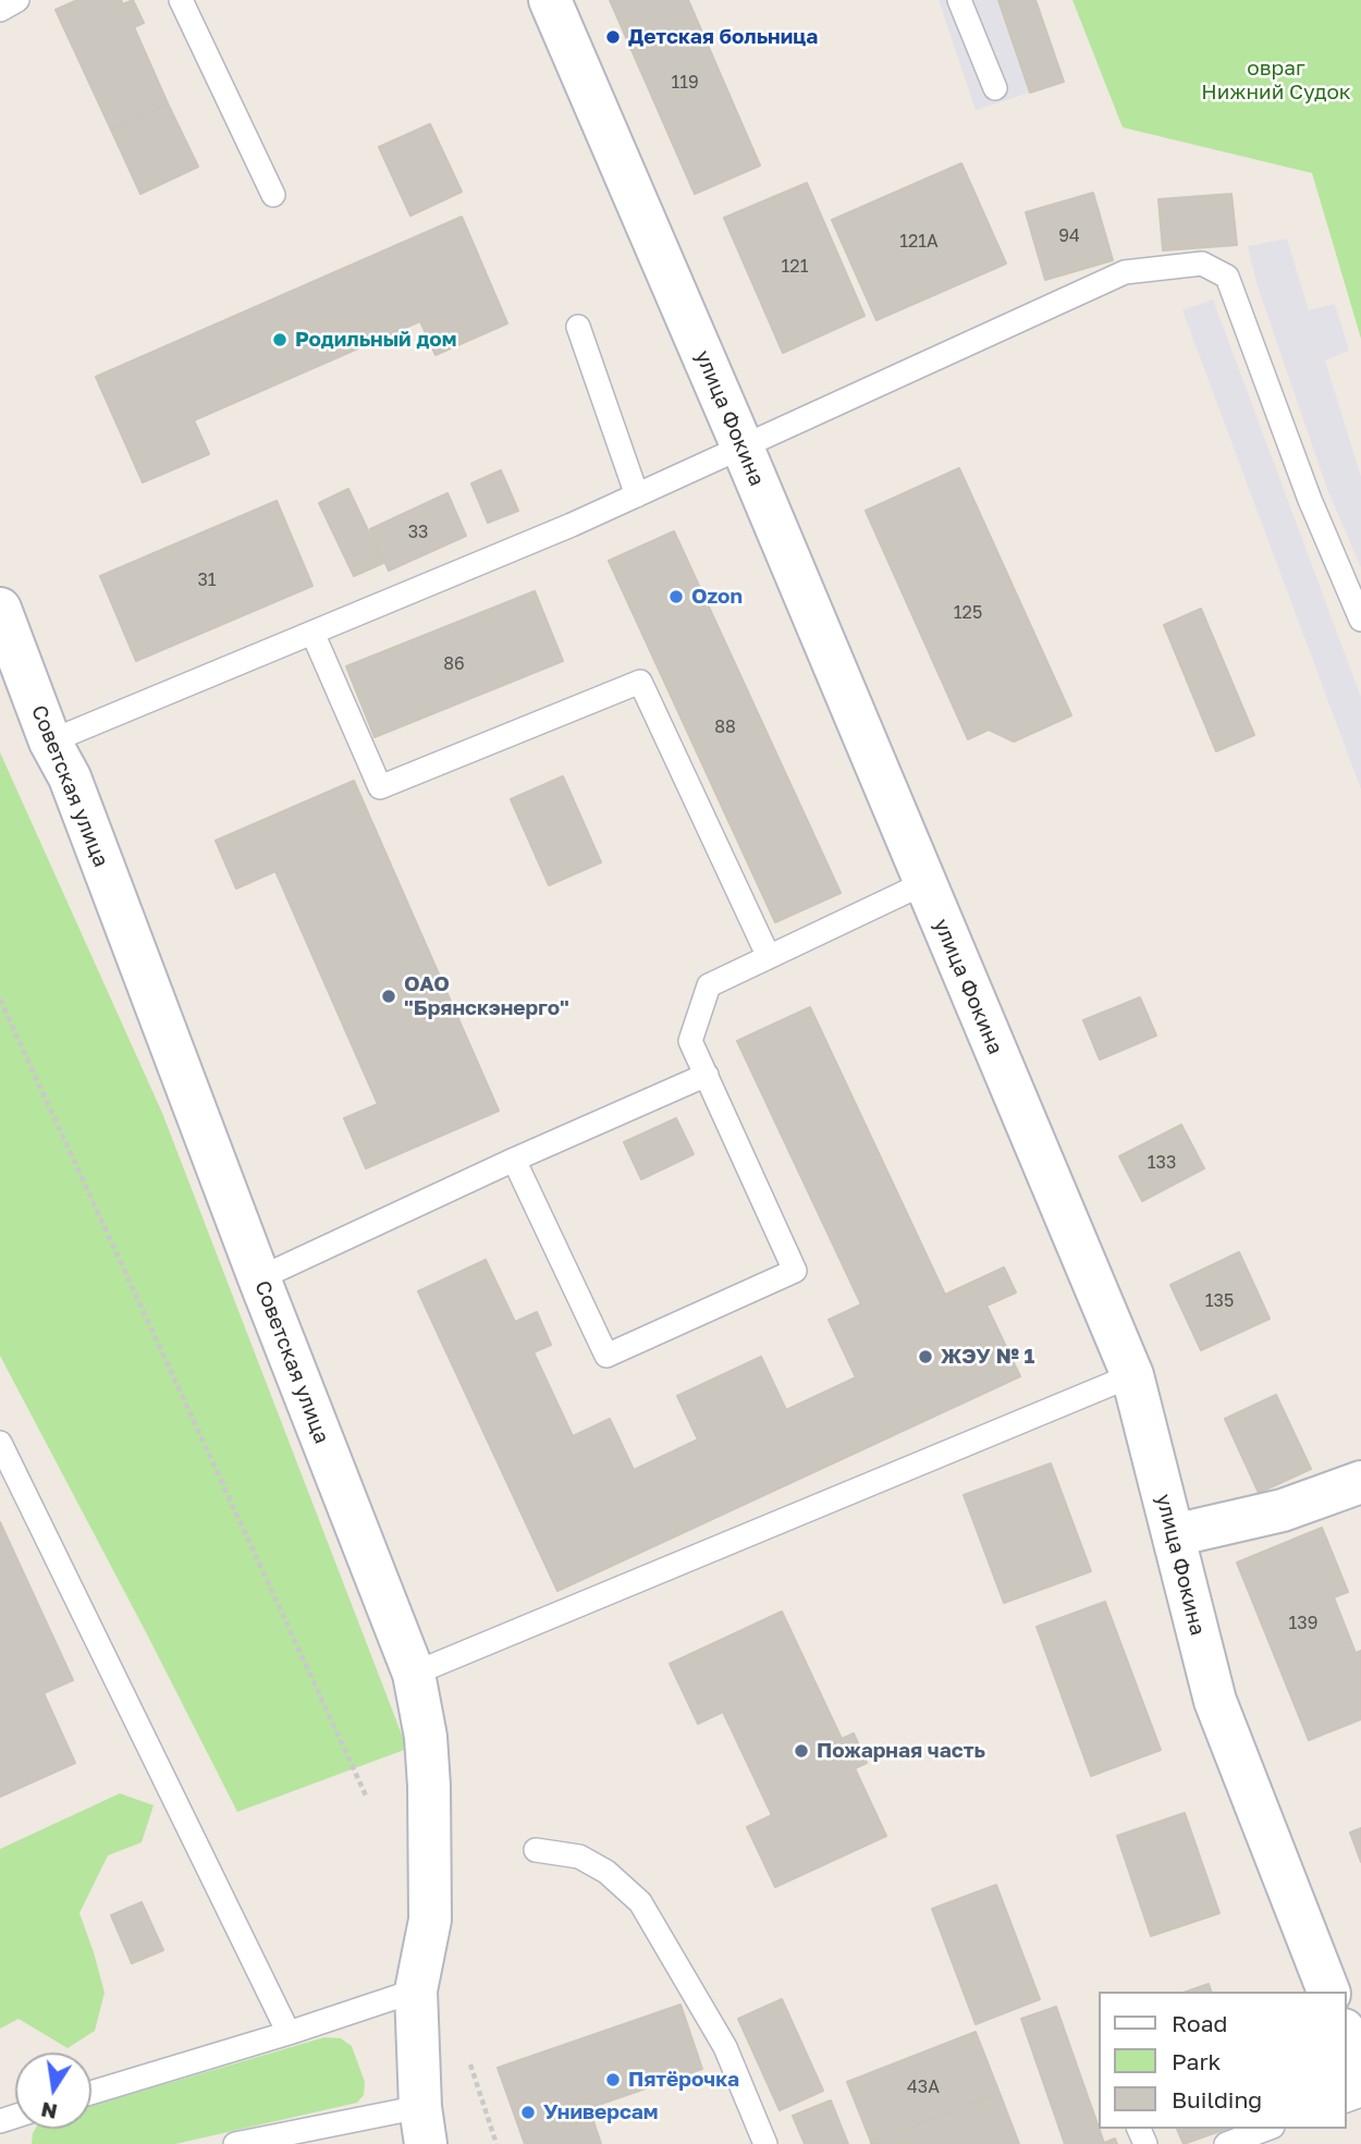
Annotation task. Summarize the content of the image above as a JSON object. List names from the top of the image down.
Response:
{
  "streets": {
    "main road": ["улица Фокина", "Советская улица"]
  },
  "parks": ["овраг Нижний Судок"],
  "places": [
    "Детская больница",
    "Родильный дом",
    "Ozon",
    "ОАО \"Брянскэнерго\"",
    "ЖЭУ № 1",
    "Пожарная часть",
    "Пятёрочка",
    "Универсам"
  ],
  "house_numbers": [
    "119",
    "94",
    "121А",
    "121",
    "33",
    "31",
    "125",
    "86",
    "88",
    "133",
    "135",
    "139",
    "43А"
  ],
  "legend": ["Road", "Park", "Building"],
  "north": "bottom"
}
